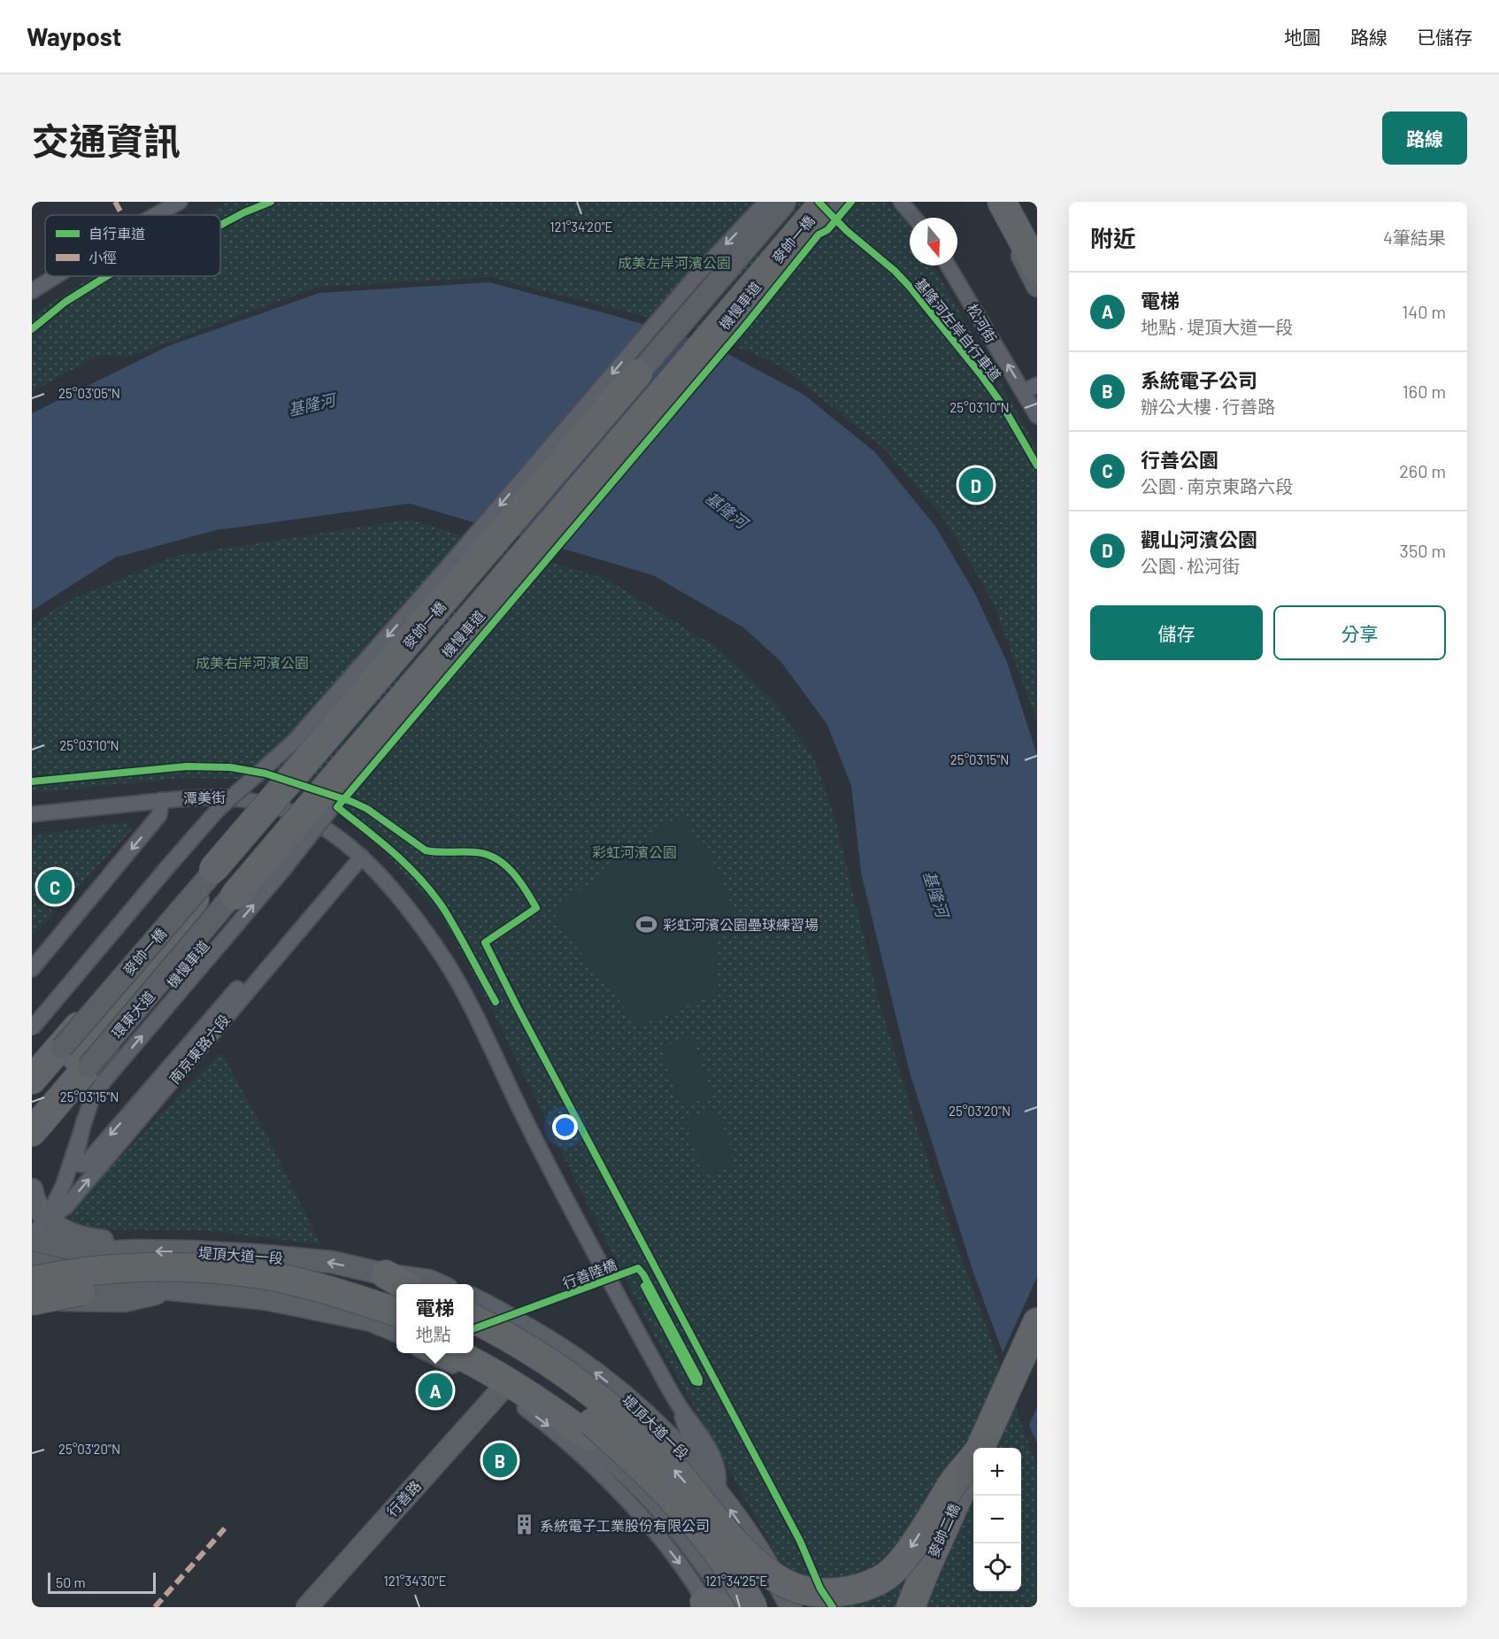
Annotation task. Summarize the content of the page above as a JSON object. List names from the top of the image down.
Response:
{
  "streets": {
    "highway": ["麥帥一橋", "環東大道", "麥帥二橋"],
    "main road": ["堤頂大道一段", "行善路"],
    "street": ["松河街", "潭美街", "南京東路六段"],
    "cycle path": ["機慢車道", "基隆河左岸自行車道", "行善陸橋"]
  },
  "crossings": [
    ["麥帥一橋", "環東大道"],
    ["潭美街", "南京東路六段"],
    ["潭美街", "堤頂大道一段"]
  ],
  "one_way": ["松河街", "南京東路六段"],
  "water": ["基隆河"],
  "parks": ["成美左岸河濱公園", "成美右岸河濱公園", "彩虹河濱公園"],
  "places": {
    "sports": ["彩虹河濱公園壘球練習場"],
    "building": ["系統電子工業股份有限公司"]
  },
  "legend": ["自行車道", "小徑"],
  "scale_bar": "50 m",
  "north": "bottom",
  "page": {
    "header": "Waypost",
    "nav": ["地圖", "路線", "已儲存"],
    "title": "交通資訊",
    "buttons": [
      "路線",
      ["儲存", "分享"]
    ],
    "heading": ["附近", "4筆結果"],
    "list": [
      {
        "mark": "A",
        "name": "電梯",
        "note": "地點 · 堤頂大道一段",
        "value": "140 m"
      },
      {
        "mark": "B",
        "name": "系統電子公司",
        "note": "辦公大樓 · 行善路",
        "value": "160 m"
      },
      {
        "mark": "C",
        "name": "行善公園",
        "note": "公園 · 南京東路六段",
        "value": "260 m"
      },
      {
        "mark": "D",
        "name": "觀山河濱公園",
        "note": "公園 · 松河街",
        "value": "350 m"
      }
    ],
    "pins": [
      "D",
      "C",
      "A",
      "B"
    ],
    "popup": ["電梯", "地點"],
    "map_buttons": ["+", "−"],
    "scale": "50 m"
  },
  "coordinates": [
    "121°34'20\"E",
    "25°03'05\"N",
    "25°03'10\"N",
    "25°03'15\"N",
    "25°03'20\"N",
    "121°34'30\"E",
    "121°34'25\"E"
  ]
}
